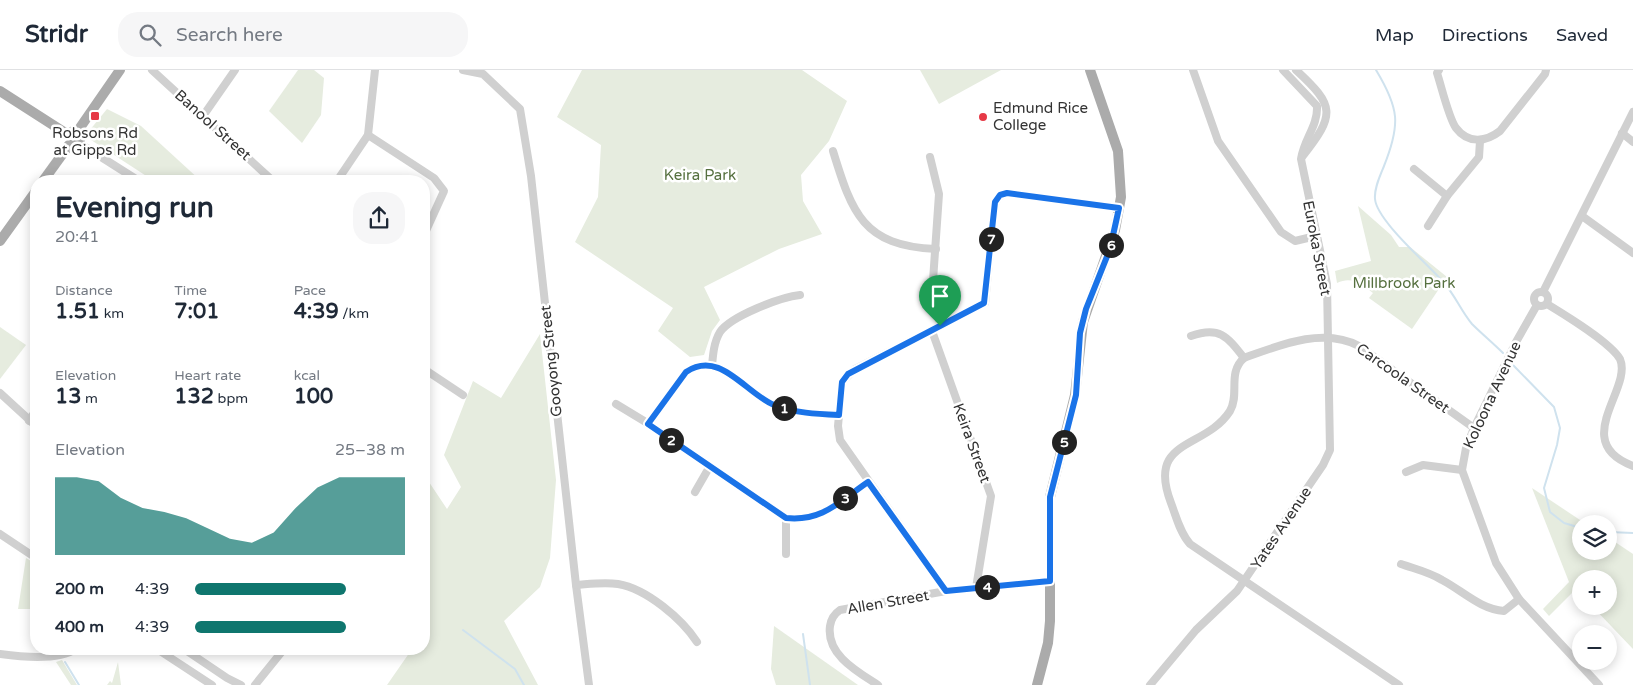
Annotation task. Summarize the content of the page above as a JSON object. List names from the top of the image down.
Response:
{
  "streets": {
    "street": [
      "Banool Street",
      "Euroka Street",
      "Gooyong Street",
      "Carcoola Street",
      "Koloona Avenue",
      "Keira Street",
      "Yates Avenue",
      "Allen Street"
    ]
  },
  "crossings": [
    ["Euroka Street", "Carcoola Street"],
    ["Euroka Street", "Yates Avenue"],
    ["Carcoola Street", "Koloona Avenue"],
    ["Carcoola Street", "Yates Avenue"],
    ["Keira Street", "Allen Street"]
  ],
  "parks": ["Keira Park", "Millbrook Park"],
  "places": {
    "transit": ["Robsons Rd at Gipps Rd"],
    "other": ["Edmund Rice College"]
  },
  "page": {
    "header": "Stridr",
    "search": "Search here",
    "nav": ["Map", "Directions", "Saved"],
    "heading": ["Evening run", "20:41"],
    "pins": [
      "7",
      "6",
      "1",
      "2",
      "5",
      "3",
      "4"
    ],
    "stats": [
      ["Distance", "1.51 km"],
      ["Time", "7:01"],
      ["Pace", "4:39 /km"],
      ["Elevation", "13 m"],
      ["Heart rate", "132 bpm"],
      ["kcal", "100"]
    ],
    "chart": ["Elevation", "25–38 m"],
    "map_buttons": ["+", "−"],
    "list": [
      {
        "name": "200 m",
        "note": "4:39"
      },
      {
        "name": "400 m",
        "note": "4:39"
      }
    ]
  }
}
